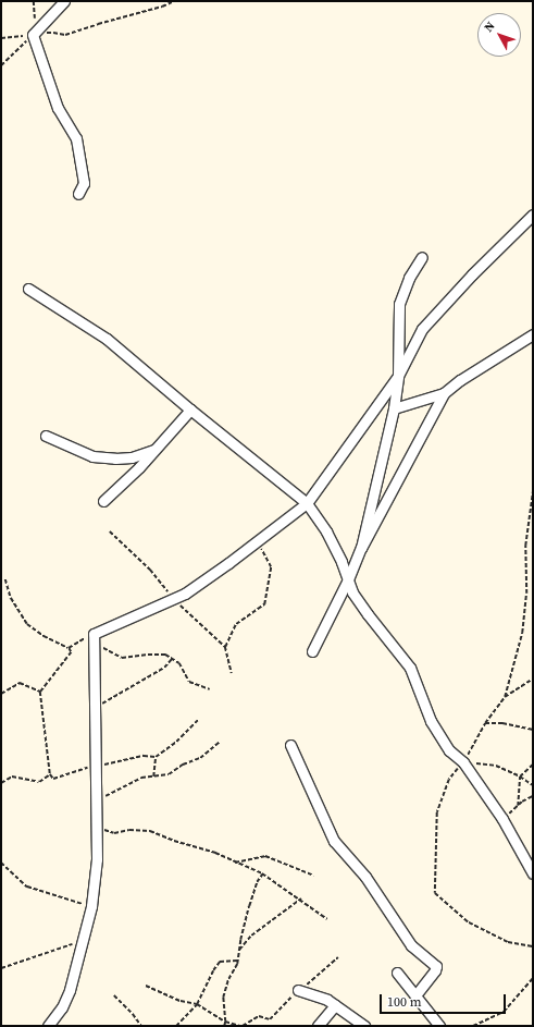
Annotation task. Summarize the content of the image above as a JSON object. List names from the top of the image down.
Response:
{
  "scale_bar": "100 m",
  "north": "top left"
}
